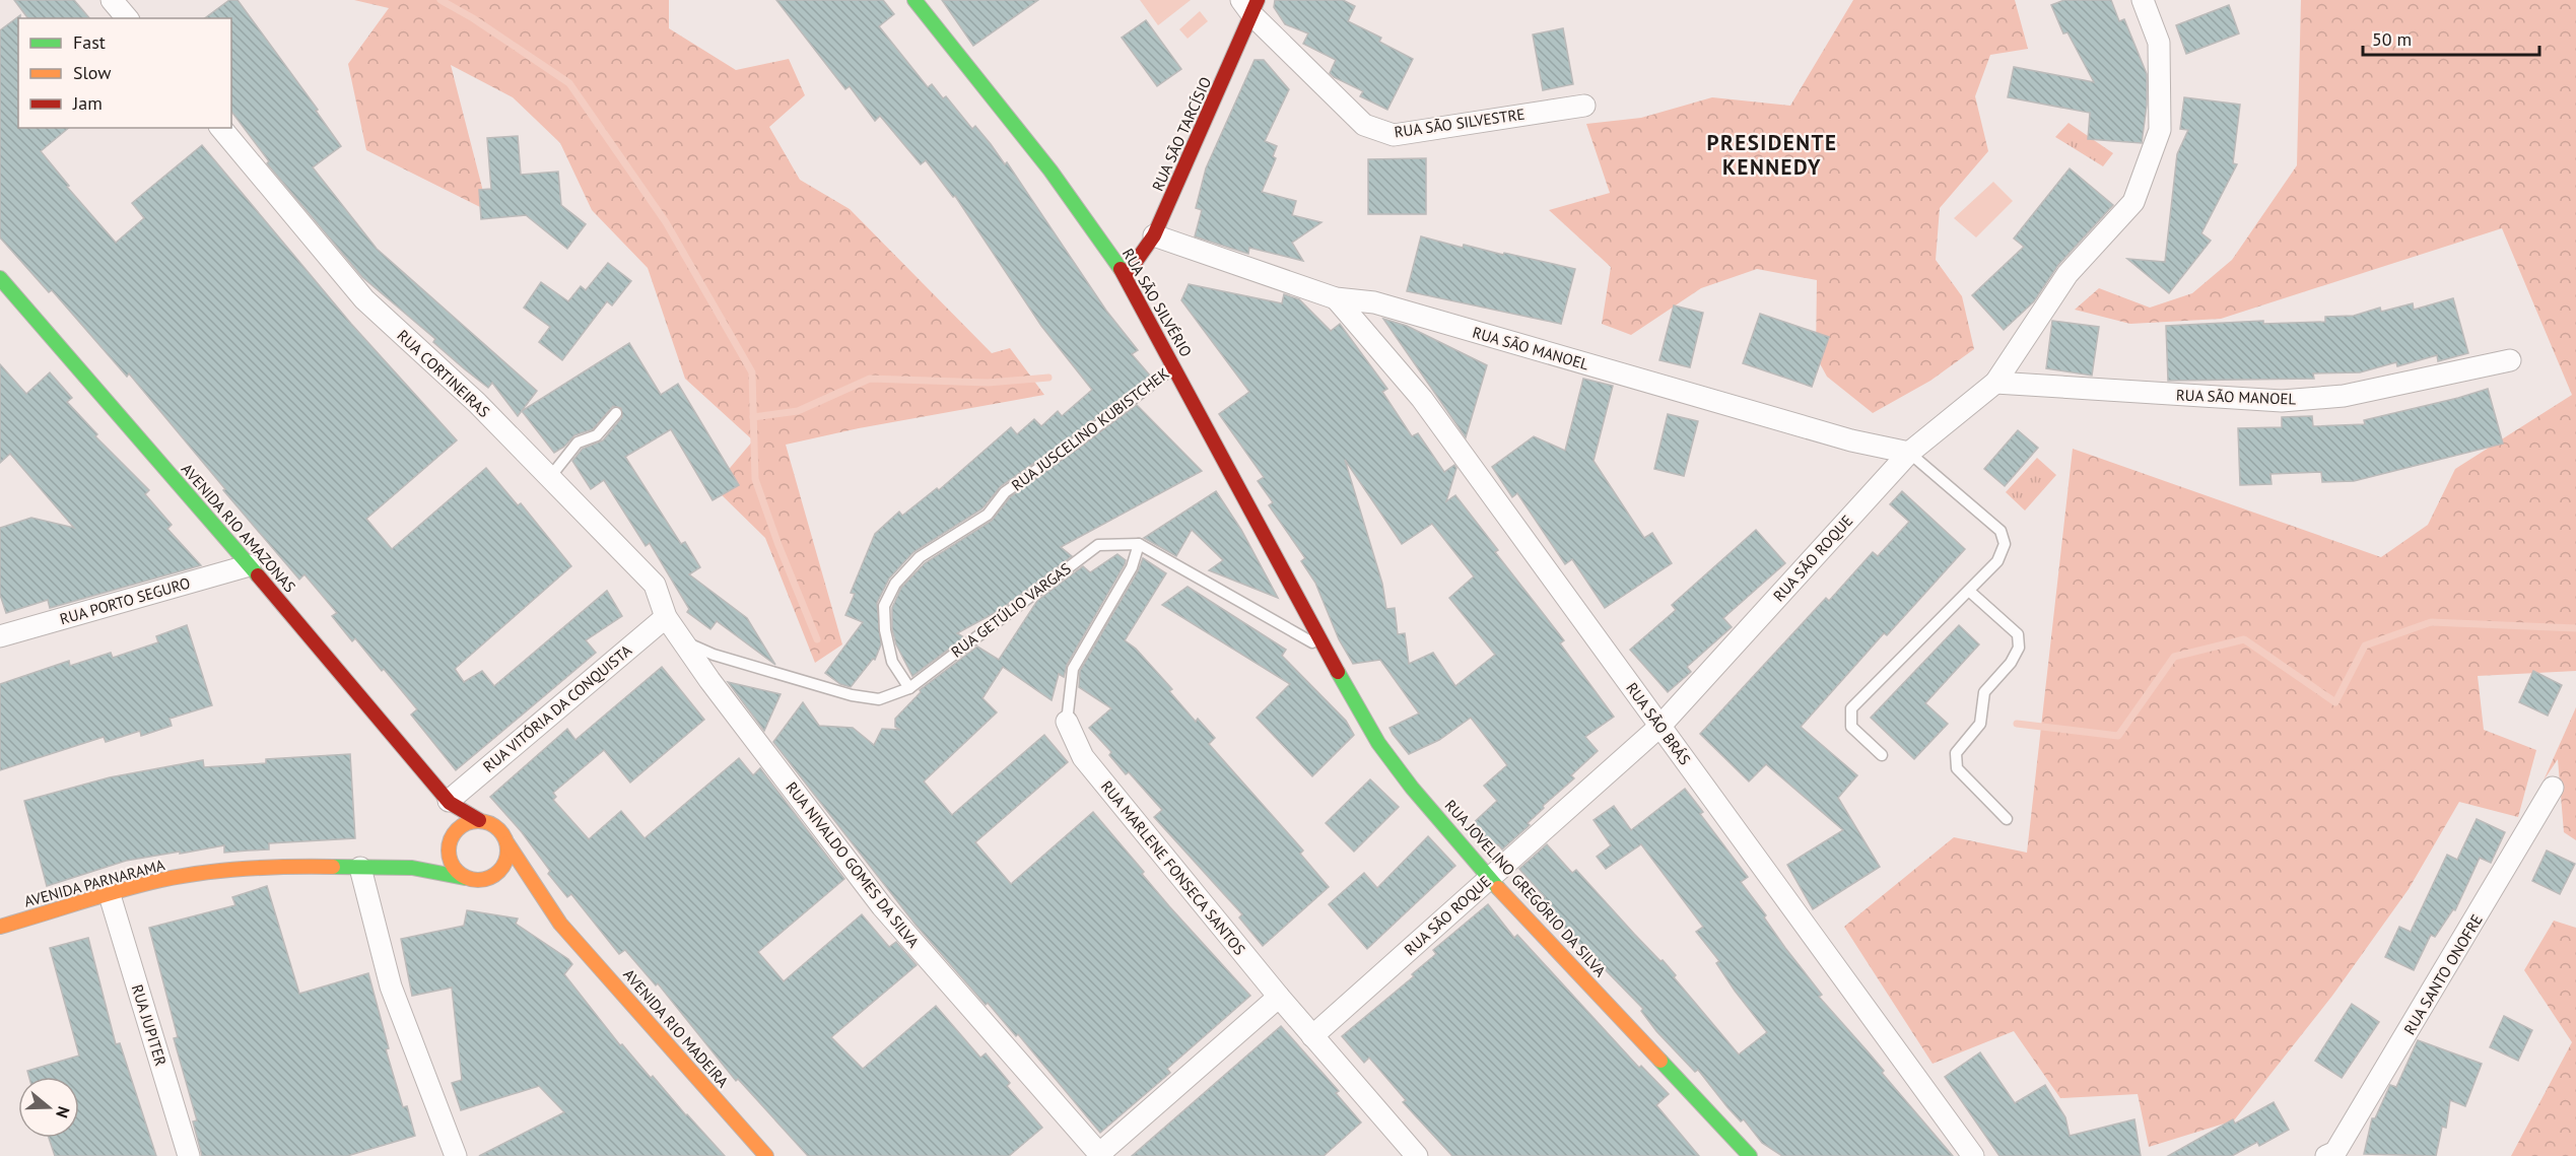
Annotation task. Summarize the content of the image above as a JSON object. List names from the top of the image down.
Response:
{
  "streets": {
    "street": [
      "RUA SÃO SILVESTRE",
      "RUA SÃO TARCÍSIO",
      "RUA SÃO SILVÉRIO",
      "RUA SÃO MANOEL",
      "RUA CORTINEIRAS",
      "AVENIDA RIO AMAZONAS",
      "RUA SÃO ROQUE",
      "RUA PORTO SEGURO",
      "RUA VITÓRIA DA CONQUISTA",
      "RUA SÃO BRÁS",
      "RUA NIVALDO GOMES DA SILVA",
      "RUA MARLENE FONSECA SANTOS",
      "AVENIDA PARNARAMA",
      "RUA JOVELINO GREGÓRIO DA SILVA",
      "RUA SANTO ONOFRE",
      "RUA JUPITER",
      "AVENIDA RIO MADEIRA"
    ],
    "lane": ["RUA JUSCELINO KUBISTCHEK", "RUA GETÚLIO VARGAS"]
  },
  "crossings": [
    ["RUA SÃO SILVESTRE", "RUA SÃO TARCÍSIO"],
    ["RUA SÃO TARCÍSIO", "RUA SÃO SILVÉRIO"],
    ["RUA SÃO TARCÍSIO", "RUA SÃO MANOEL"],
    ["RUA SÃO SILVÉRIO", "RUA JUSCELINO KUBISTCHEK"],
    ["RUA SÃO SILVÉRIO", "RUA JOVELINO GREGÓRIO DA SILVA"],
    ["RUA SÃO MANOEL", "RUA SÃO ROQUE"],
    ["RUA SÃO MANOEL", "RUA SÃO BRÁS"],
    ["RUA CORTINEIRAS", "RUA VITÓRIA DA CONQUISTA"],
    ["RUA CORTINEIRAS", "RUA NIVALDO GOMES DA SILVA"],
    ["RUA JUSCELINO KUBISTCHEK", "RUA GETÚLIO VARGAS"],
    ["AVENIDA RIO AMAZONAS", "RUA PORTO SEGURO"],
    ["AVENIDA RIO AMAZONAS", "RUA VITÓRIA DA CONQUISTA"],
    ["AVENIDA RIO AMAZONAS", "AVENIDA PARNARAMA"],
    ["AVENIDA RIO AMAZONAS", "AVENIDA RIO MADEIRA"],
    ["RUA SÃO ROQUE", "RUA SÃO BRÁS"],
    ["RUA SÃO ROQUE", "RUA MARLENE FONSECA SANTOS"],
    ["RUA SÃO ROQUE", "RUA JOVELINO GREGÓRIO DA SILVA"],
    ["RUA GETÚLIO VARGAS", "RUA NIVALDO GOMES DA SILVA"],
    ["RUA GETÚLIO VARGAS", "RUA MARLENE FONSECA SANTOS"],
    ["RUA VITÓRIA DA CONQUISTA", "RUA NIVALDO GOMES DA SILVA"],
    ["AVENIDA PARNARAMA", "RUA JUPITER"],
    ["AVENIDA PARNARAMA", "AVENIDA RIO MADEIRA"]
  ],
  "districts": ["PRESIDENTE KENNEDY"],
  "legend": ["Fast", "Slow", "Jam"],
  "scale_bar": "50 m",
  "north": "right"
}
